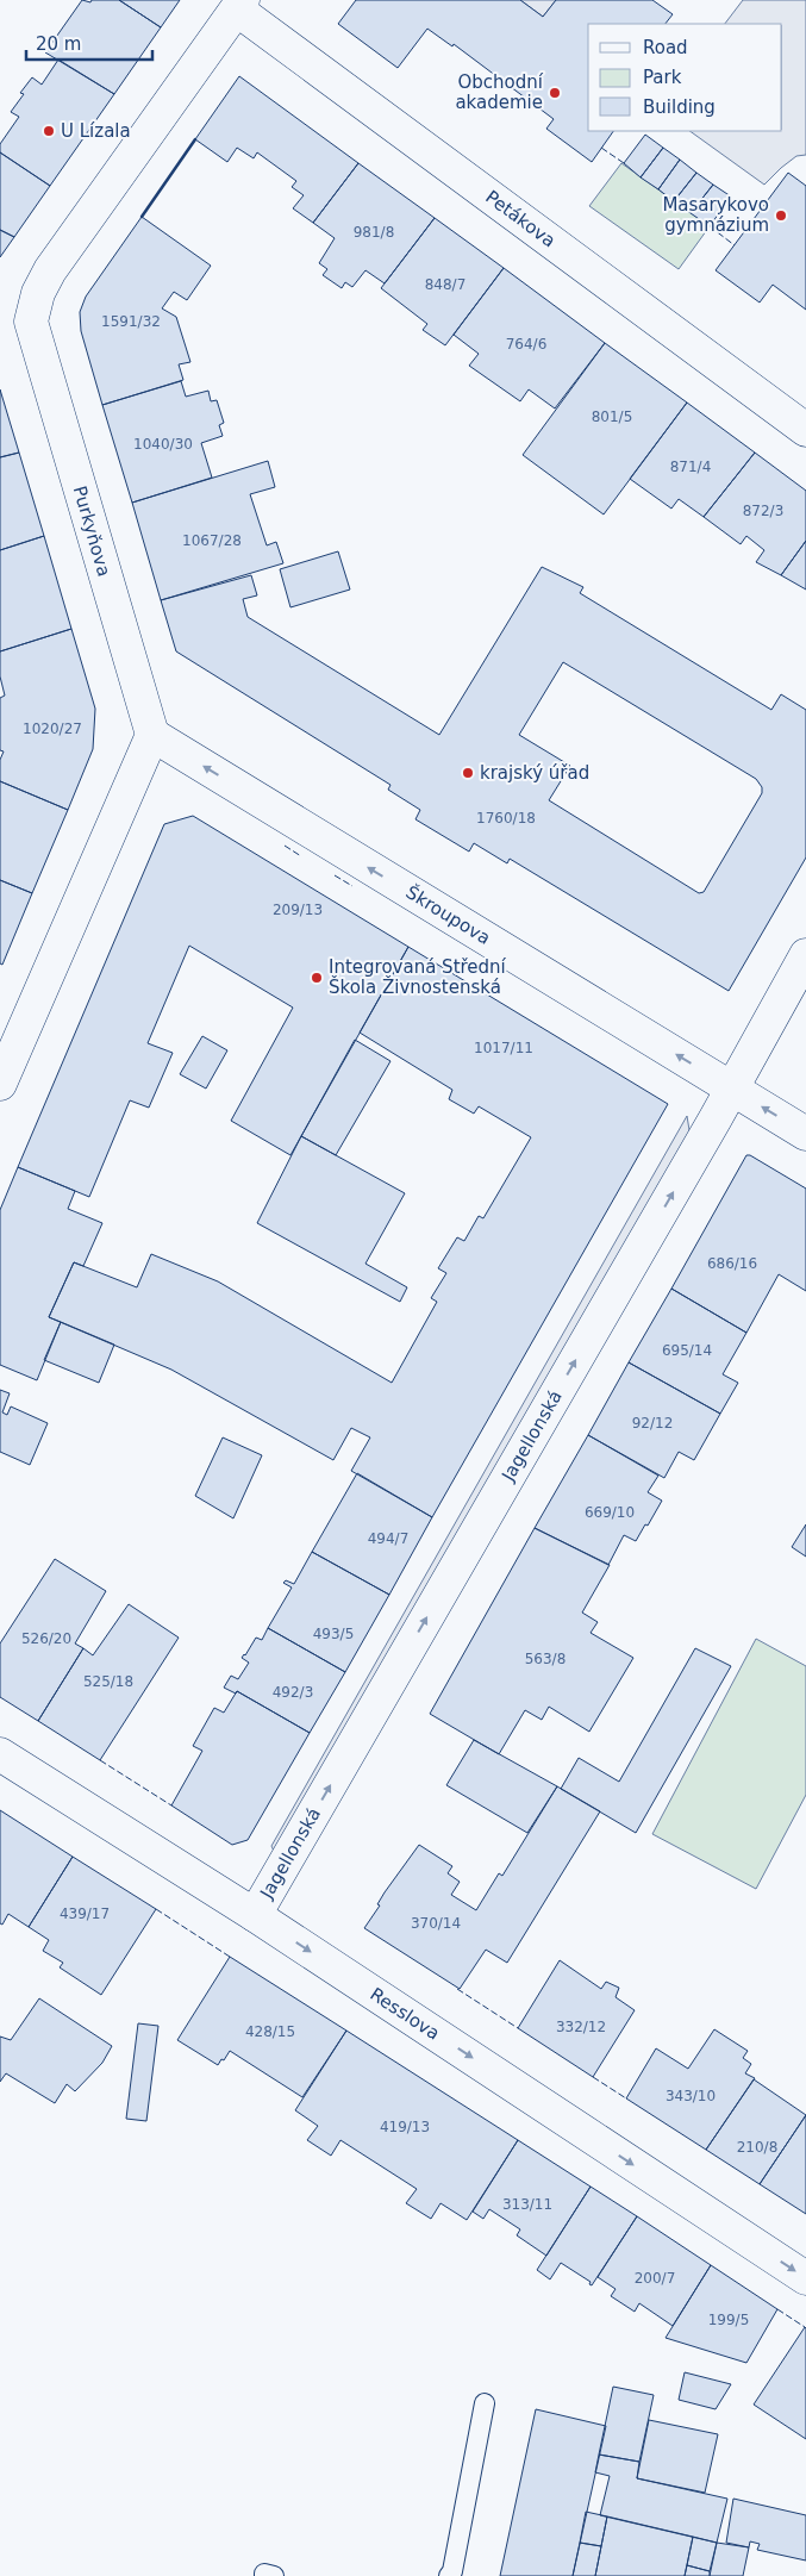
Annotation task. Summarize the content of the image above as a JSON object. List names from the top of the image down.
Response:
{
  "streets": {
    "street": [
      "Petákova",
      "Purkyňova",
      "Škroupova",
      "Jagellonská",
      "Resslova"
    ]
  },
  "crossings": [
    ["Petákova", "Purkyňova"],
    ["Purkyňova", "Škroupova"],
    ["Škroupova", "Jagellonská"],
    ["Jagellonská", "Resslova"]
  ],
  "one_way": ["Škroupova", "Jagellonská", "Resslova"],
  "places": [
    "Obchodní akademie",
    "U Lízala",
    "Masarykovo gymnázium",
    "krajský úřad",
    "Integrovaná Střední Škola Živnostenská"
  ],
  "house_numbers": [
    "981/8",
    "848/7",
    "1591/32",
    "764/6",
    "801/5",
    "1040/30",
    "871/4",
    "872/3",
    "1067/28",
    "1020/27",
    "1760/18",
    "209/13",
    "1017/11",
    "686/16",
    "695/14",
    "92/12",
    "669/10",
    "494/7",
    "493/5",
    "526/20",
    "563/8",
    "525/18",
    "492/3",
    "439/17",
    "370/14",
    "332/12",
    "428/15",
    "343/10",
    "419/13",
    "210/8",
    "313/11",
    "200/7",
    "199/5"
  ],
  "legend": ["Road", "Park", "Building"],
  "scale_bar": "20 m"
}
